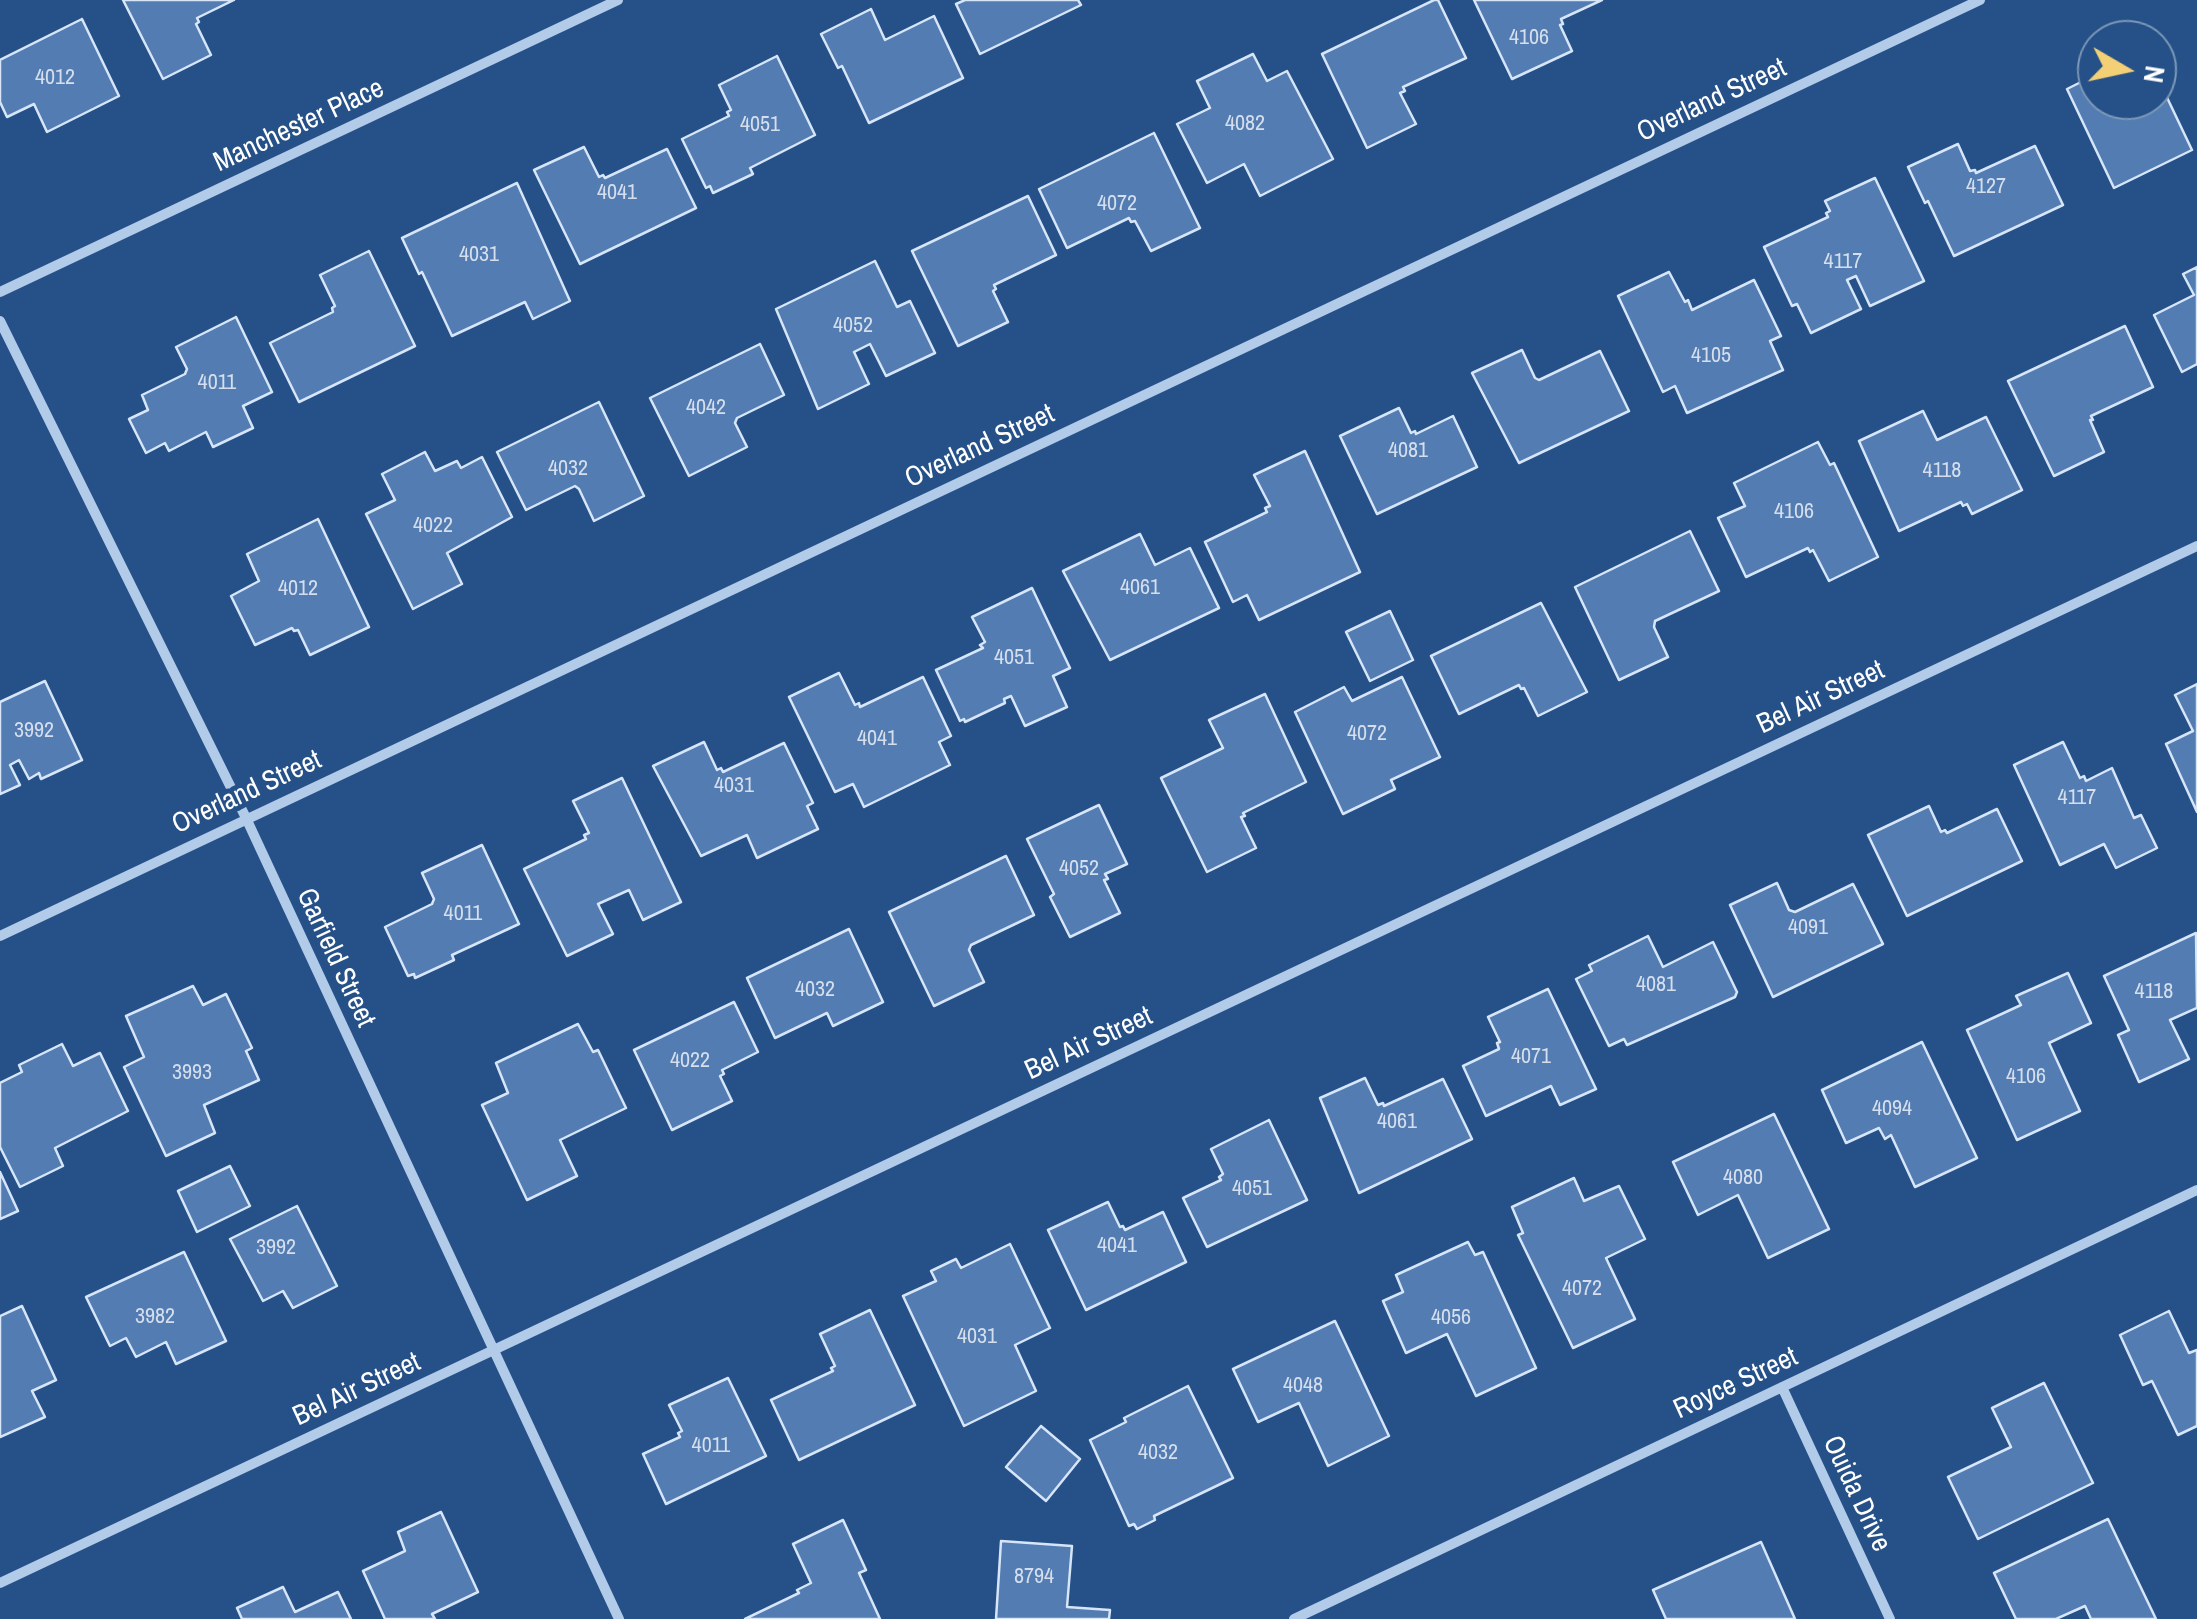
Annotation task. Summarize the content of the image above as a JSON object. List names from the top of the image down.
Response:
{
  "streets": {
    "street": [
      "Overland Street",
      "Manchester Place",
      "Bel Air Street",
      "Garfield Street",
      "Royce Street",
      "Ouida Drive"
    ]
  },
  "crossings": [
    ["Overland Street", "Garfield Street"],
    ["Bel Air Street", "Garfield Street"],
    ["Royce Street", "Ouida Drive"]
  ],
  "house_numbers": [
    "4106",
    "4012",
    "4082",
    "4051",
    "4127",
    "4041",
    "4072",
    "4031",
    "4117",
    "4052",
    "4105",
    "4011",
    "4042",
    "4081",
    "4032",
    "4118",
    "4106",
    "4022",
    "4061",
    "4012",
    "4051",
    "3992",
    "4072",
    "4041",
    "4031",
    "4117",
    "4052",
    "4011",
    "4091",
    "4081",
    "4032",
    "4118",
    "4071",
    "4022",
    "3993",
    "4106",
    "4094",
    "4061",
    "4080",
    "4051",
    "4041",
    "3992",
    "4072",
    "3982",
    "4056",
    "4031",
    "4048",
    "4011",
    "4032",
    "8794"
  ],
  "north": "right"
}
